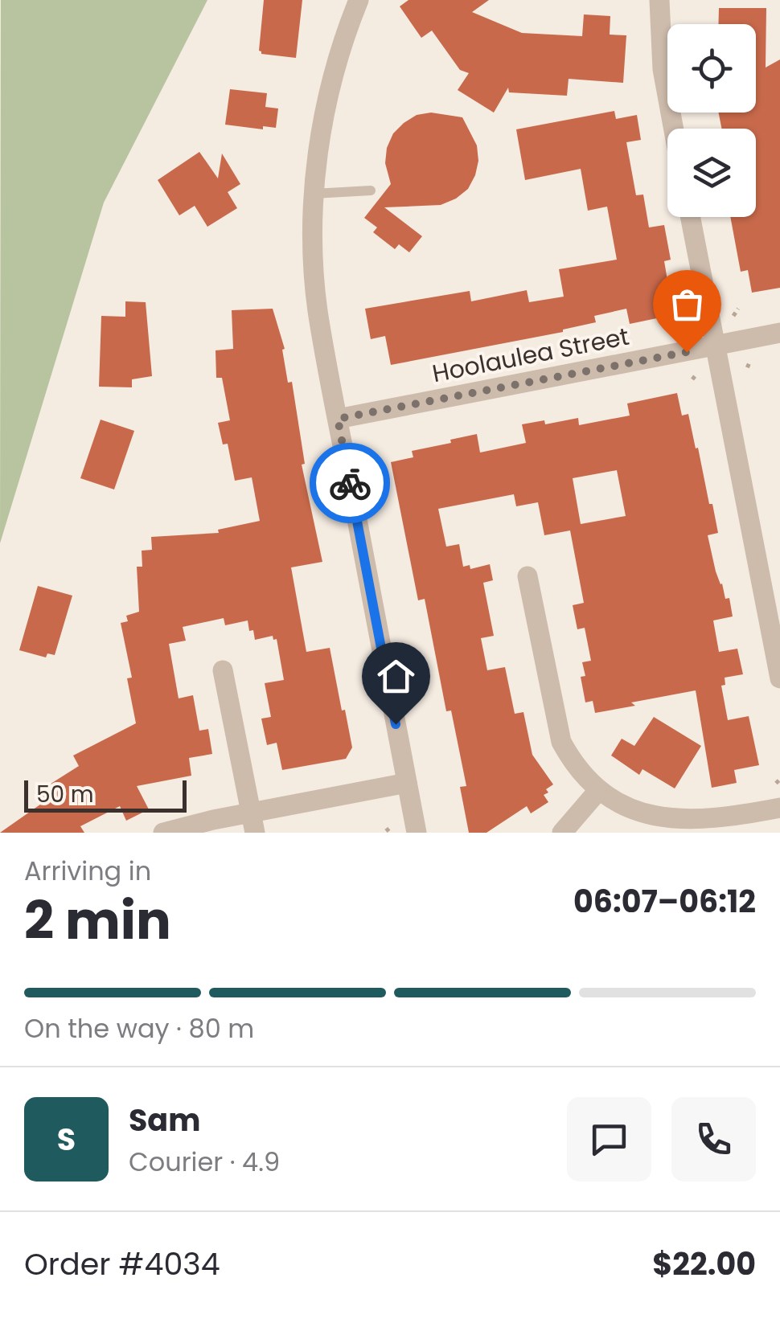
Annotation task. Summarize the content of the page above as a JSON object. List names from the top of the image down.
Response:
{
  "streets": {
    "street": ["Hoolaulea Street"]
  },
  "scale_bar": "50 m",
  "page": {
    "scale": "50 m",
    "heading": ["2 min", "Arriving in", "06:07–06:12"],
    "panel": [
      "Sam",
      "Courier · 4.9",
      "Order #4034",
      "$22.00"
    ],
    "bar": "On the way · 80 m",
    "round": "S"
  }
}
